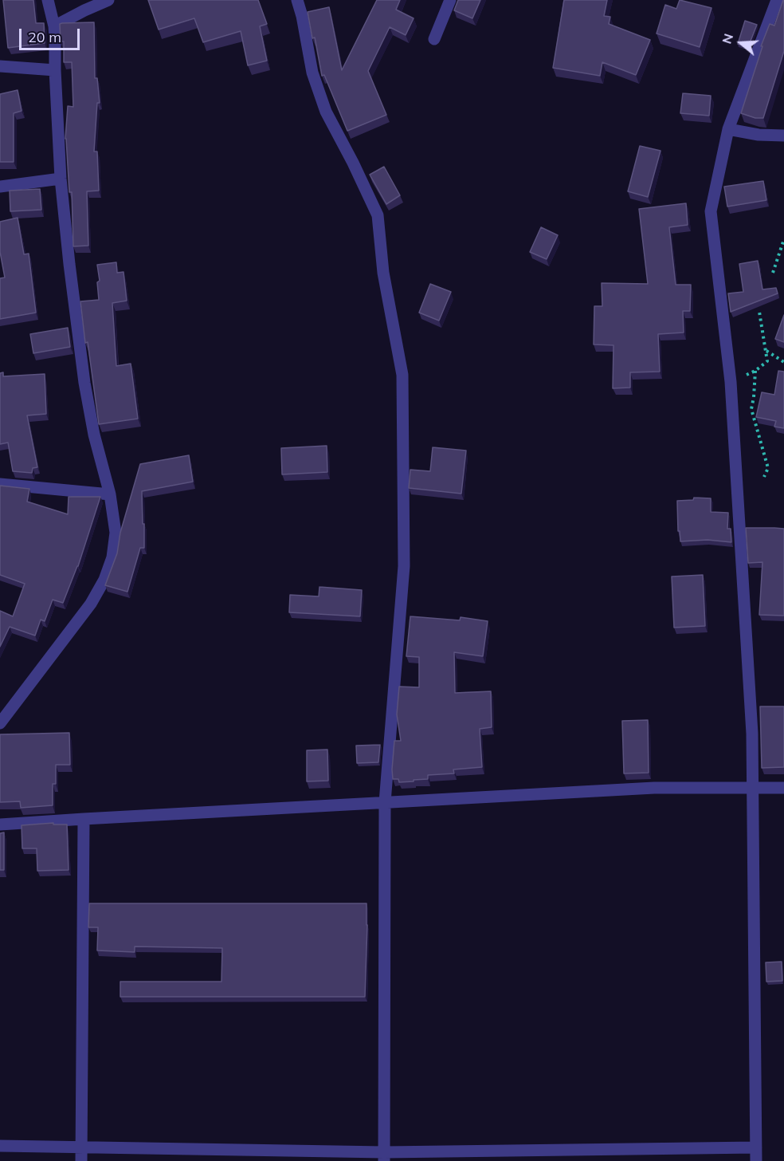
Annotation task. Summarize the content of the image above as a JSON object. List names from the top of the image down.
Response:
{
  "scale_bar": "20 m",
  "north": "left"
}
